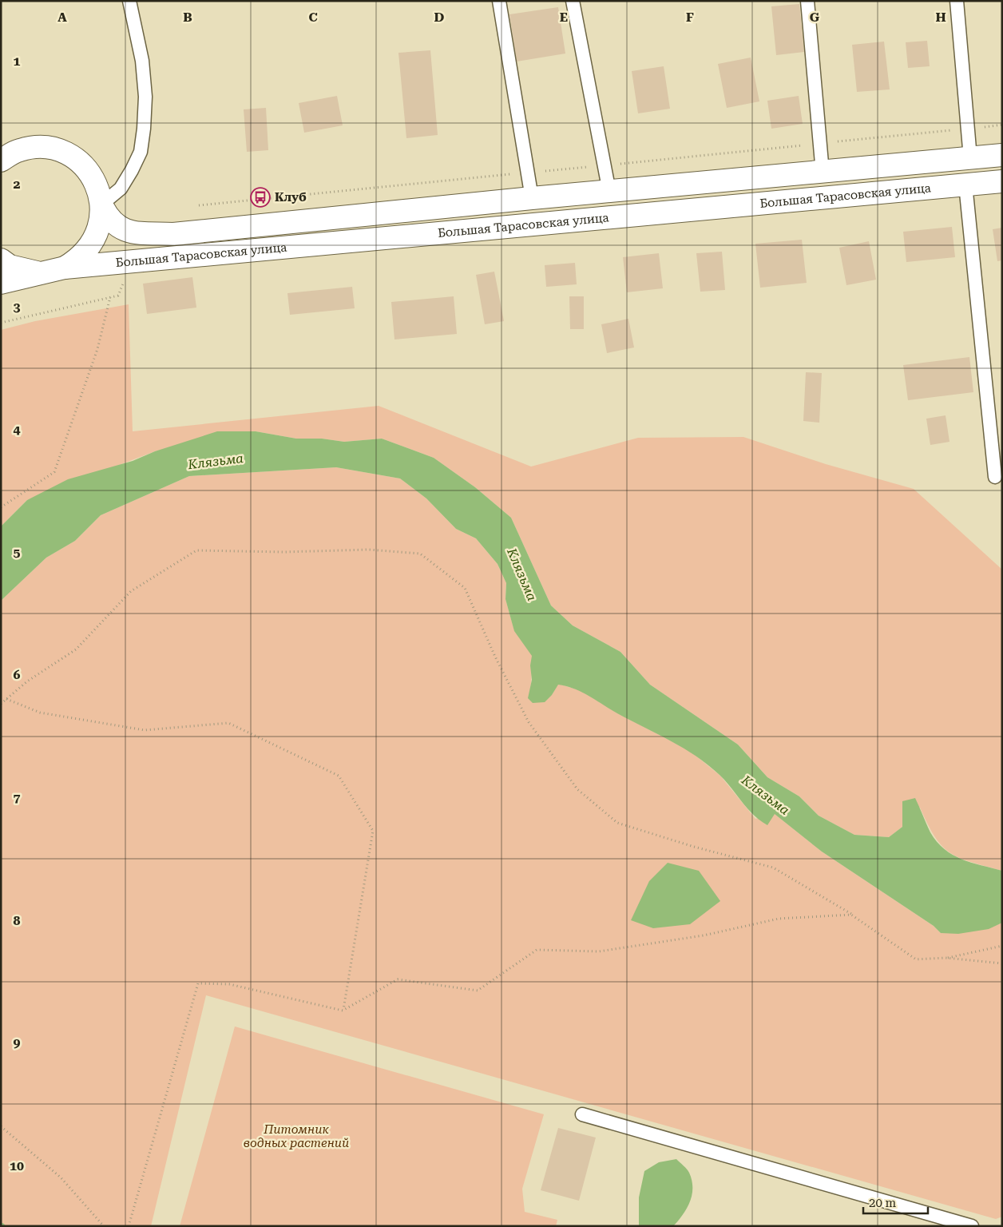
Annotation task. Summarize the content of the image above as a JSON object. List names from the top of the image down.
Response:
{
  "streets": {
    "street": ["Большая Тарасовская улица"]
  },
  "water": ["Клязьма"],
  "parks": ["Питомник водных растений"],
  "places": {
    "bus stop": ["Клуб"]
  },
  "scale_bar": "20 m",
  "grid": {
    "columns": [
      "A",
      "B",
      "C",
      "D",
      "E",
      "F",
      "G",
      "H"
    ],
    "rows": [
      "1",
      "2",
      "3",
      "4",
      "5",
      "6",
      "7",
      "8",
      "9",
      "10"
    ]
  }
}
